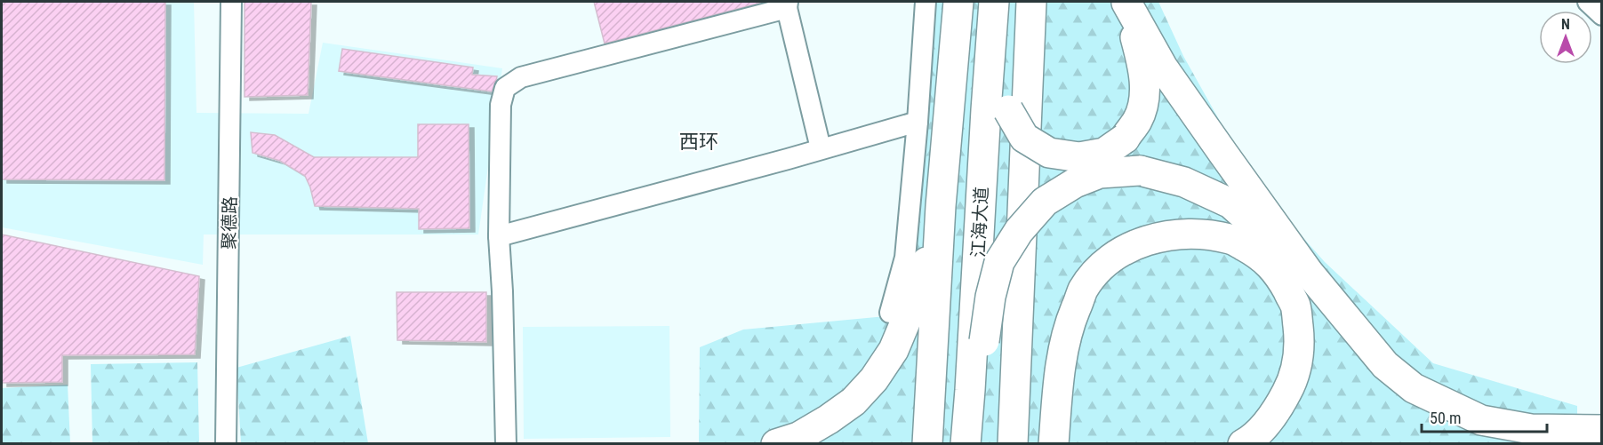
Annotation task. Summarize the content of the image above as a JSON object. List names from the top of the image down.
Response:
{
  "streets": {
    "highway": ["江海大道"],
    "street": ["聚德路"]
  },
  "districts": ["西环"],
  "scale_bar": "50 m",
  "north": "top"
}
